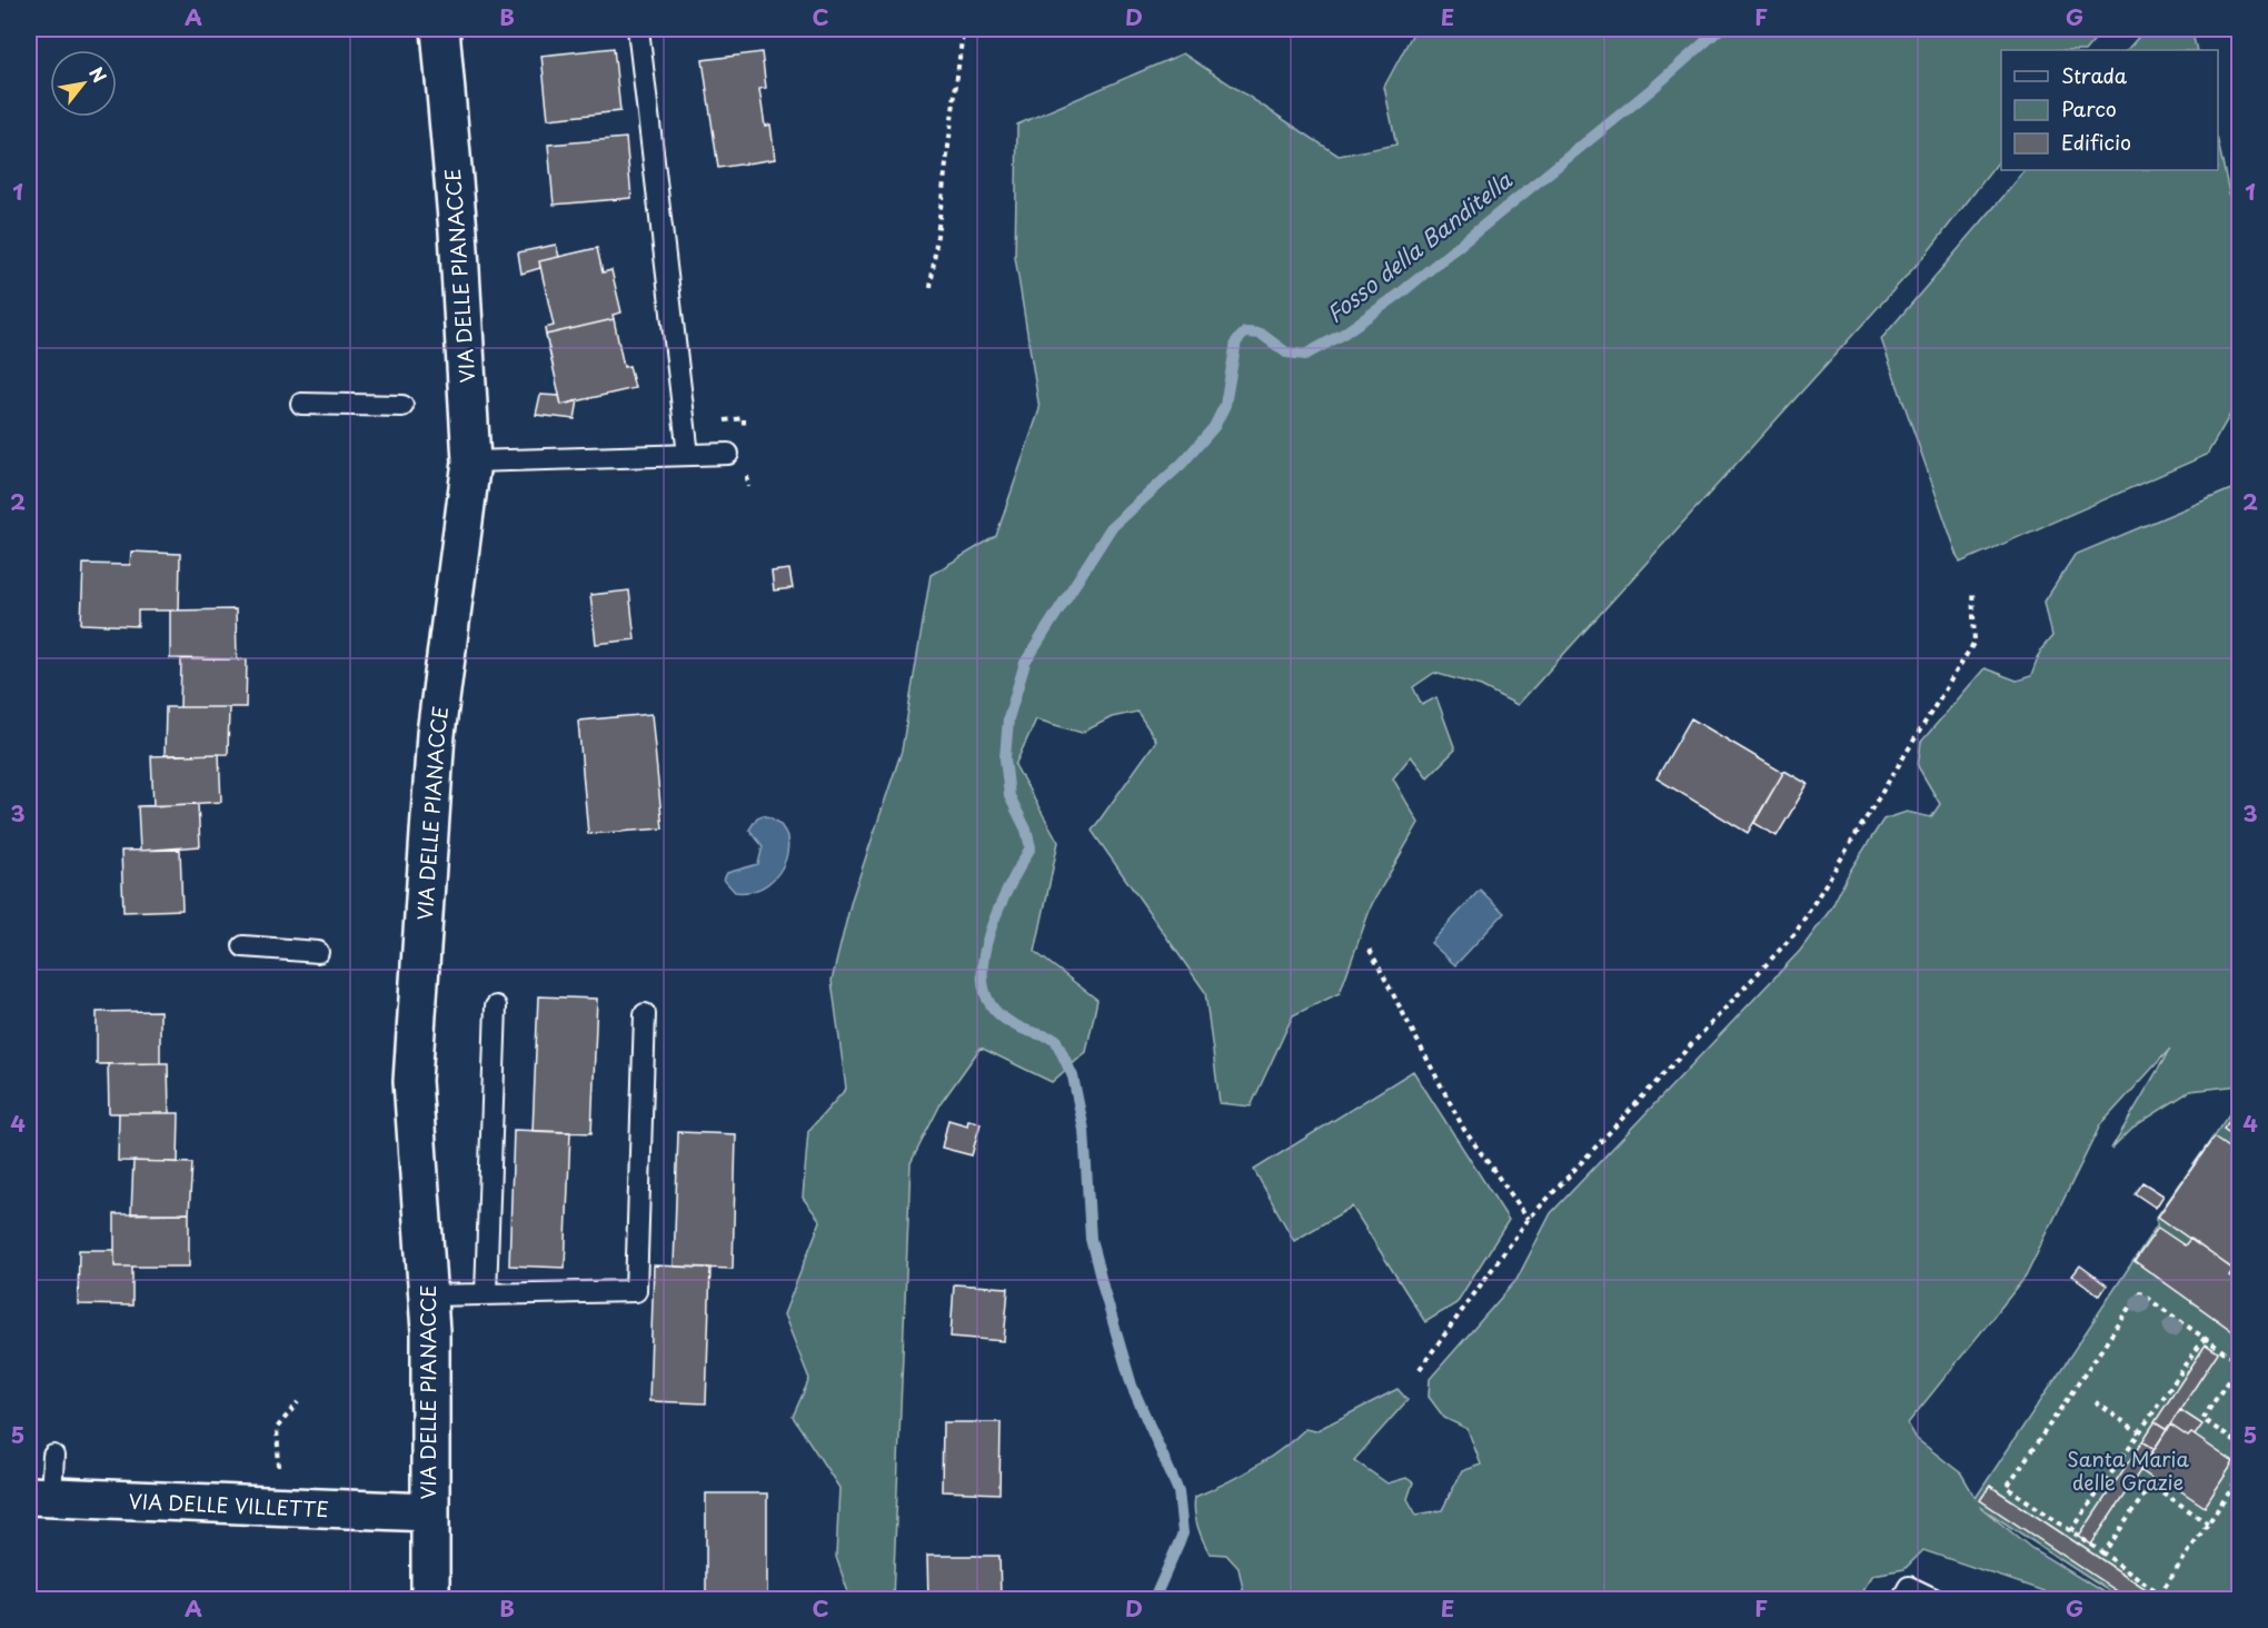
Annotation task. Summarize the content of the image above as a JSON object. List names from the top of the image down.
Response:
{
  "streets": {
    "street": ["VIA DELLE PIANACCE", "VIA DELLE VILLETTE"]
  },
  "crossings": [
    ["VIA DELLE PIANACCE", "VIA DELLE VILLETTE"]
  ],
  "water": ["Fosso della Banditella"],
  "parks": ["Santa Maria delle Grazie"],
  "legend": ["Strada", "Parco", "Edificio"],
  "north": "top right",
  "grid": {
    "columns": [
      "A",
      "B",
      "C",
      "D",
      "E",
      "F",
      "G"
    ],
    "rows": [
      "1",
      "2",
      "3",
      "4",
      "5"
    ]
  }
}
